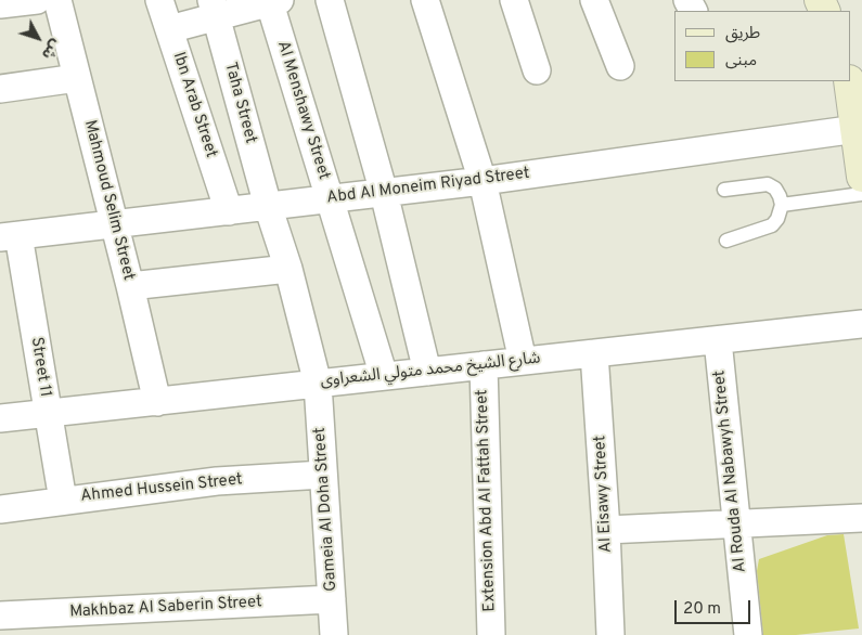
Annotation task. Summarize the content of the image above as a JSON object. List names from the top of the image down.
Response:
{
  "streets": {
    "street": [
      "Taha Street",
      "Ibn Arab Street",
      "Al Menshawy Street",
      "Abd Al Moneim Riyad Street",
      "Mahmoud Selim Street",
      "Street 11",
      "شارع الشيخ محمد متولي الشعراوى",
      "Al Rouda Al Nabawyh Street",
      "Ahmed Hussein Street",
      "Al Eisawy Street",
      "Extension Abd Al Fattah Street",
      "Gameia Al Doha Street",
      "Makhbaz Al Saberin Street"
    ]
  },
  "crossings": [
    ["Taha Street", "Abd Al Moneim Riyad Street"],
    ["Taha Street", "Gameia Al Doha Street"],
    ["Ibn Arab Street", "Abd Al Moneim Riyad Street"],
    ["Al Menshawy Street", "Abd Al Moneim Riyad Street"],
    ["Al Menshawy Street", "شارع الشيخ محمد متولي الشعراوى"],
    ["Abd Al Moneim Riyad Street", "Mahmoud Selim Street"],
    ["Abd Al Moneim Riyad Street", "Street 11"],
    ["Mahmoud Selim Street", "شارع الشيخ محمد متولي الشعراوى"],
    ["Street 11", "شارع الشيخ محمد متولي الشعراوى"],
    ["Street 11", "Ahmed Hussein Street"],
    ["شارع الشيخ محمد متولي الشعراوى", "Al Rouda Al Nabawyh Street"],
    ["شارع الشيخ محمد متولي الشعراوى", "Al Eisawy Street"],
    ["شارع الشيخ محمد متولي الشعراوى", "Extension Abd Al Fattah Street"],
    ["شارع الشيخ محمد متولي الشعراوى", "Gameia Al Doha Street"],
    ["Ahmed Hussein Street", "Gameia Al Doha Street"],
    ["Gameia Al Doha Street", "Makhbaz Al Saberin Street"]
  ],
  "legend": ["طريق", "مبنى"],
  "scale_bar": "20 m",
  "north": "bottom right"
}
